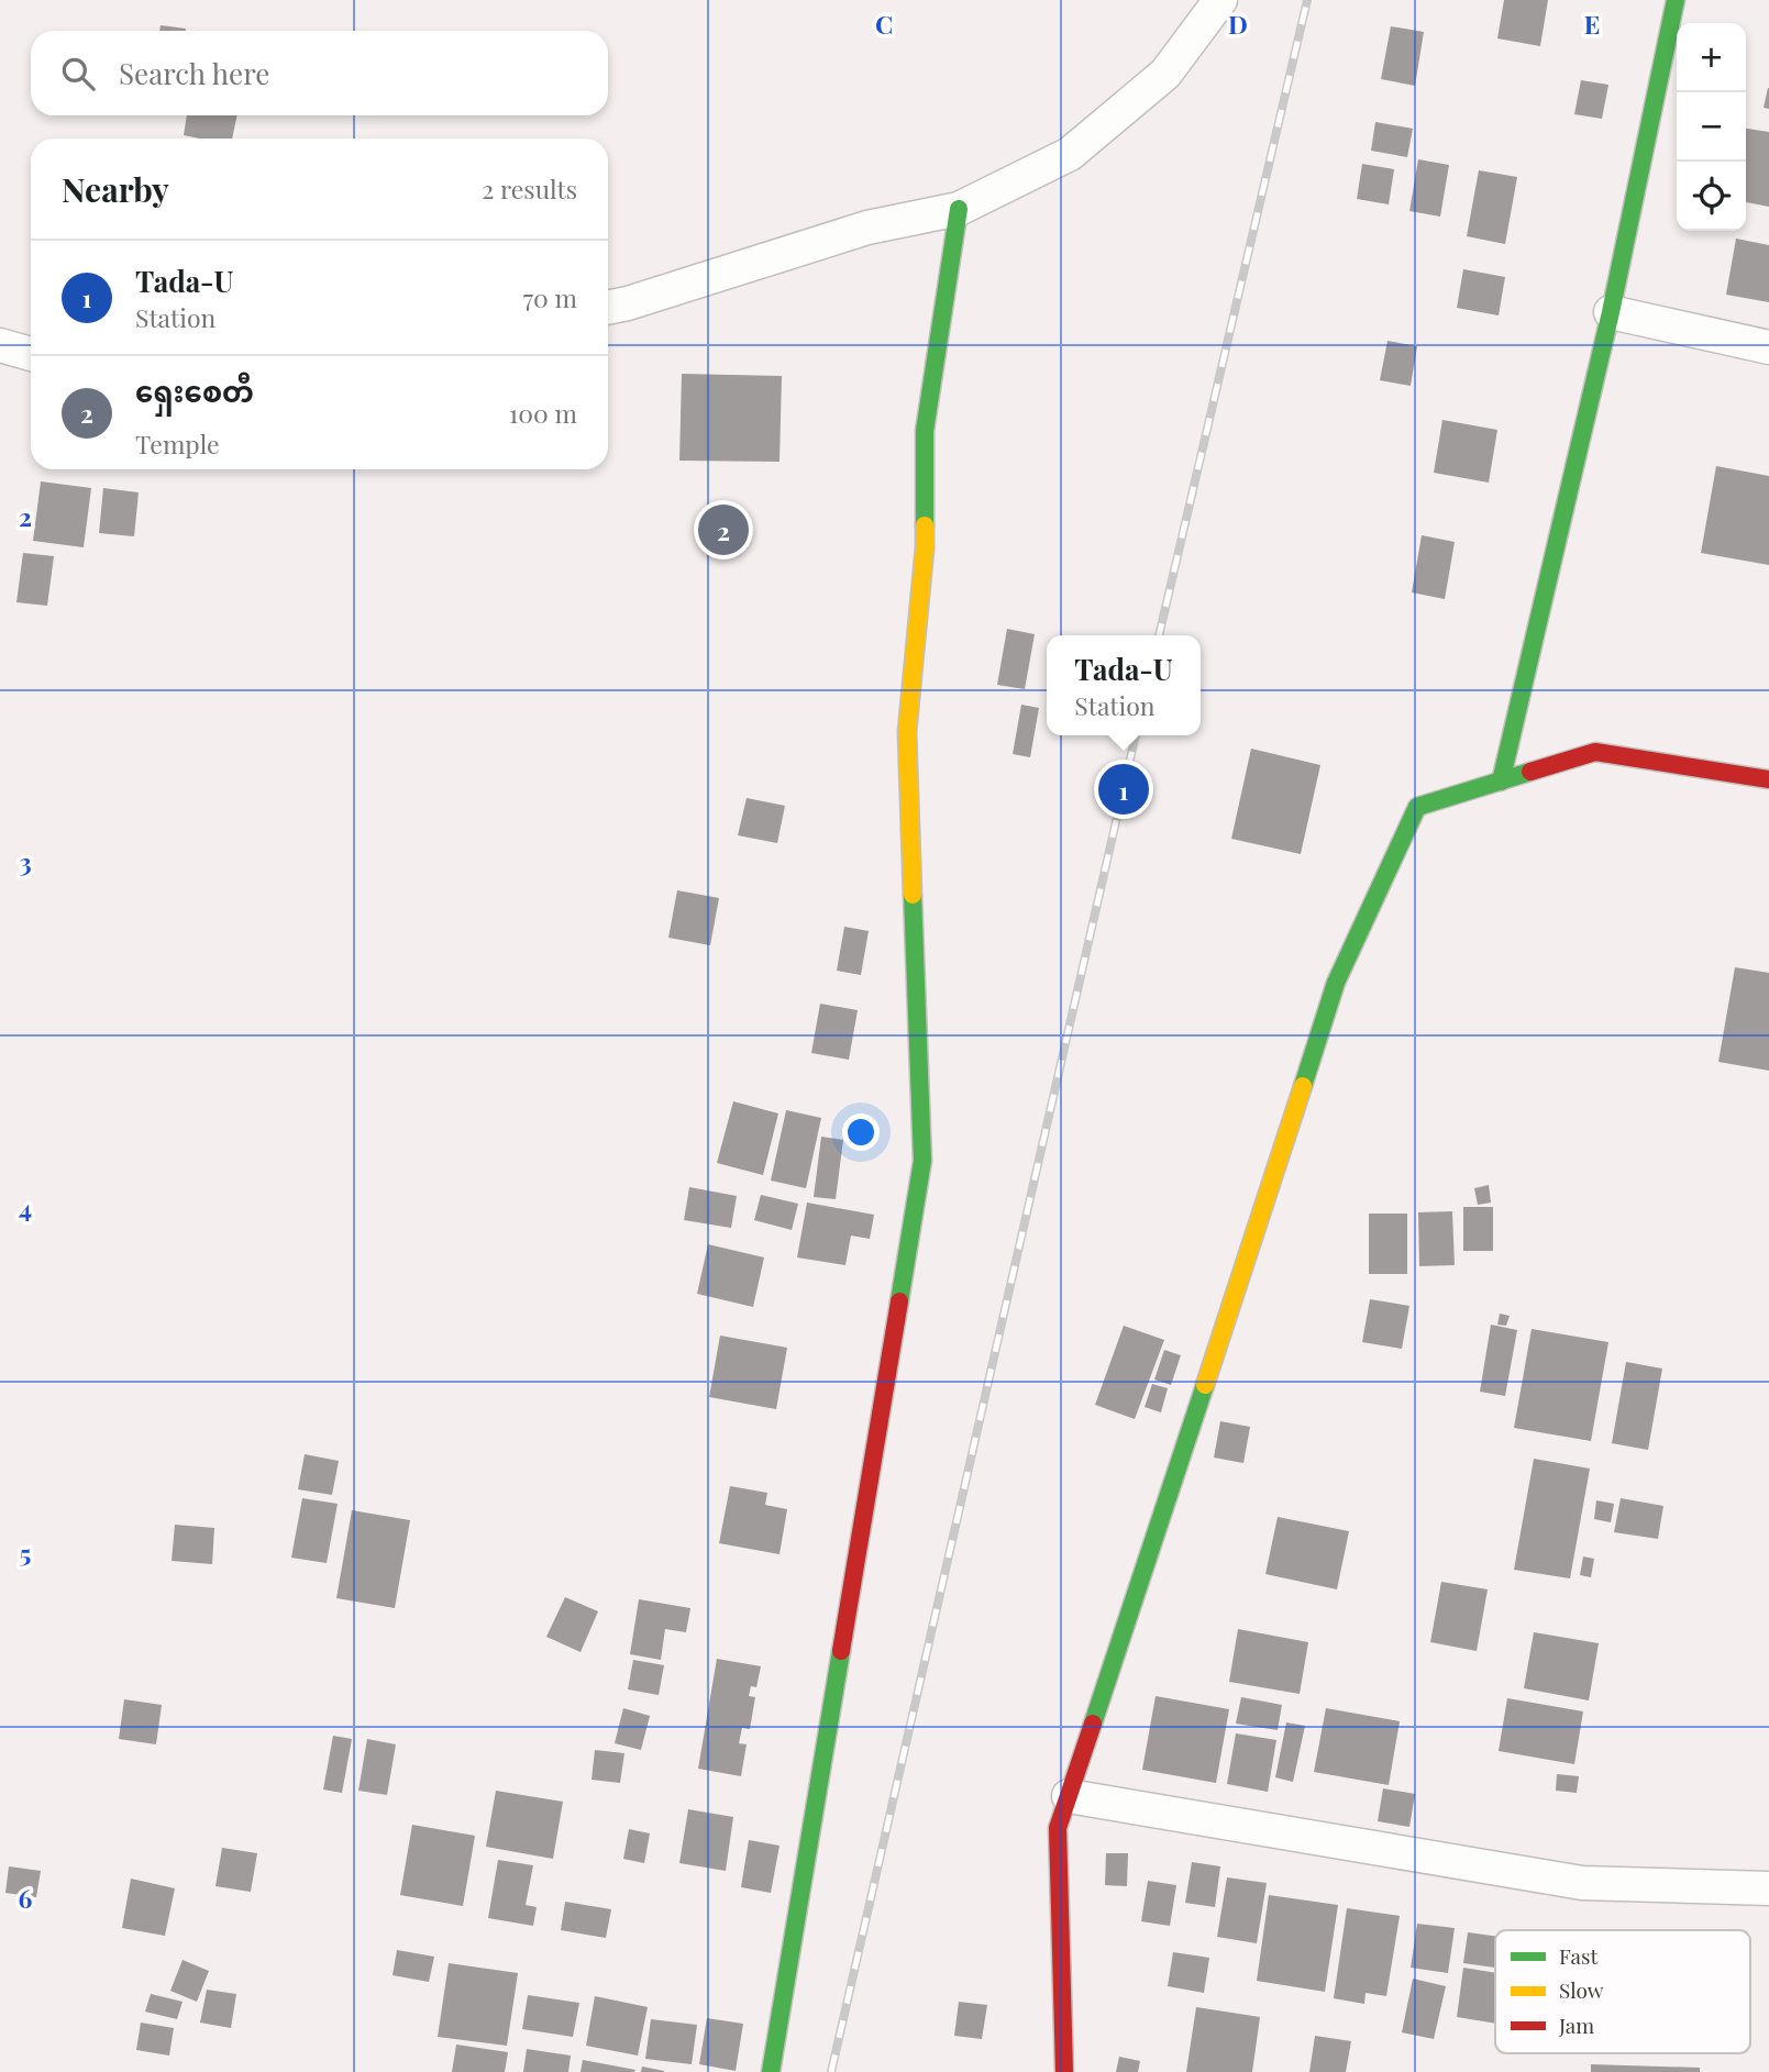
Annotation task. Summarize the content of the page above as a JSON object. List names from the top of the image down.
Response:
{
  "legend": ["Fast", "Slow", "Jam"],
  "page": {
    "map_buttons": ["+", "−"],
    "search": "Search here",
    "heading": ["Nearby", "2 results"],
    "list": [
      {
        "mark": "1",
        "name": "Tada-U",
        "note": "Station",
        "value": "70 m"
      },
      {
        "mark": "2",
        "name": "ရှေးစေတီ",
        "note": "Temple",
        "value": "100 m"
      }
    ],
    "pins": ["2", "1"],
    "popup": ["Tada-U", "Station"]
  },
  "grid": {
    "columns": ["C", "D", "E"],
    "rows": [
      "2",
      "3",
      "4",
      "5",
      "6"
    ]
  }
}
